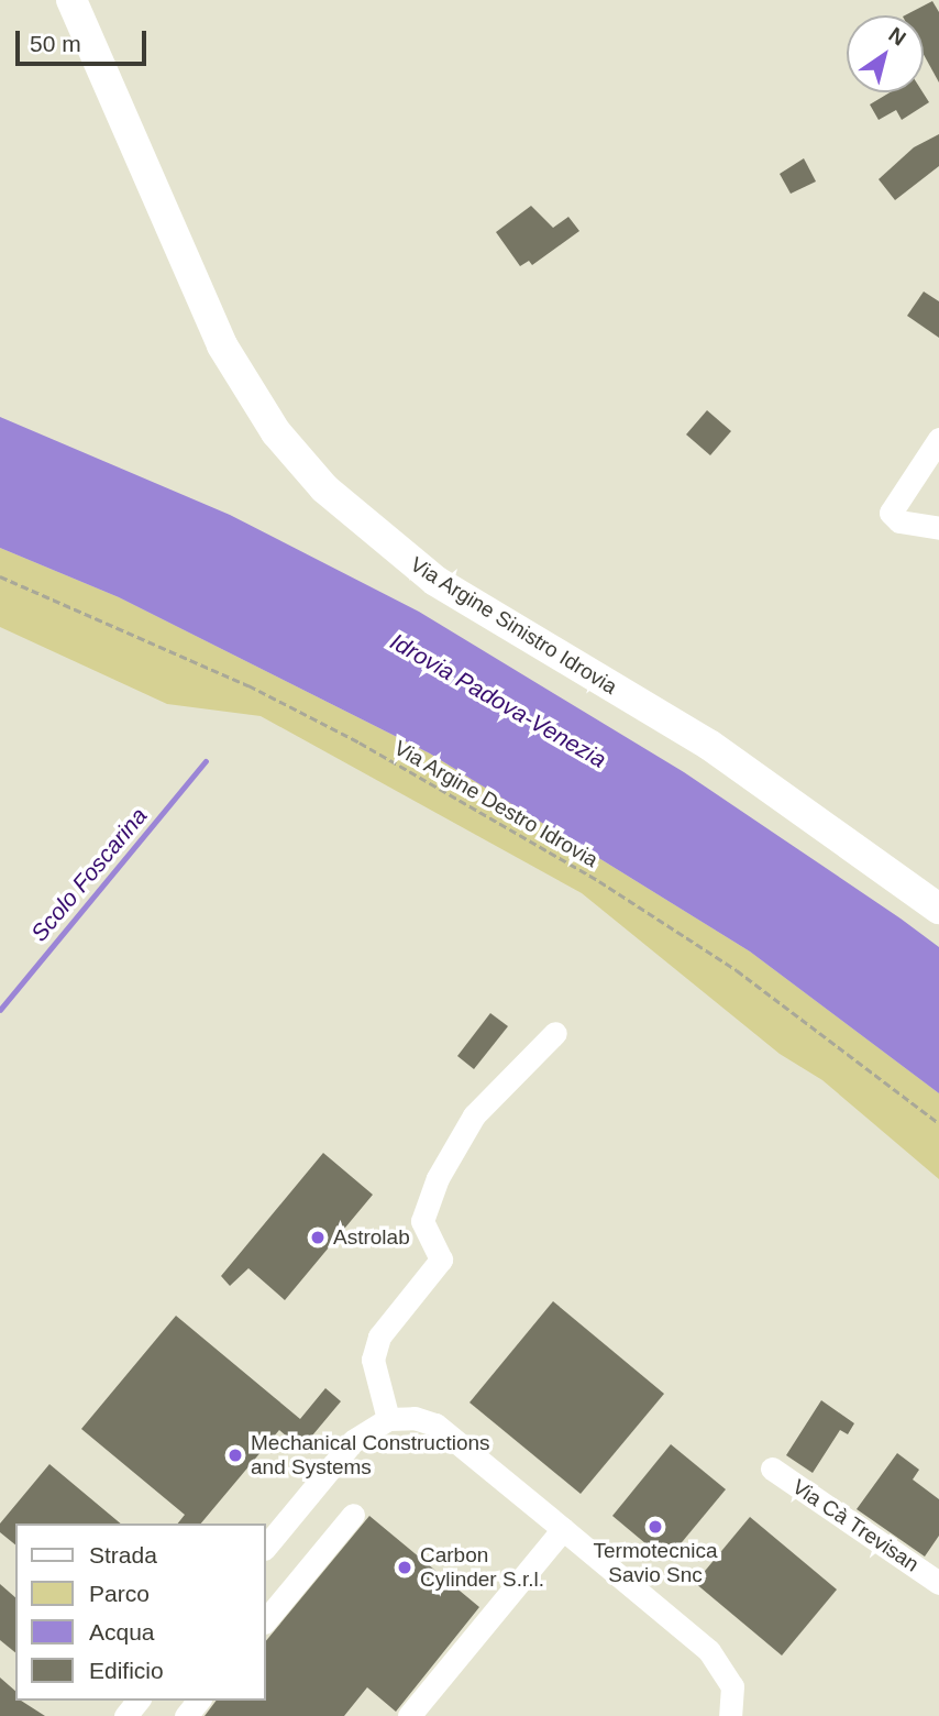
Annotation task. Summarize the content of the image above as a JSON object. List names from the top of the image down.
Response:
{
  "streets": {
    "main road": ["Via Argine Sinistro Idrovia"],
    "street": ["Via Cà Trevisan"],
    "path": ["Via Argine Destro Idrovia"]
  },
  "water": ["Idrovia Padova-Venezia", "Scolo Foscarina"],
  "places": [
    "Astrolab",
    "Mechanical Constructions and Systems",
    "Termotecnica Savio Snc",
    "Carbon Cylinder S.r.l."
  ],
  "legend": [
    "Strada",
    "Parco",
    "Acqua",
    "Edificio"
  ],
  "scale_bar": "50 m",
  "north": "top right"
}
